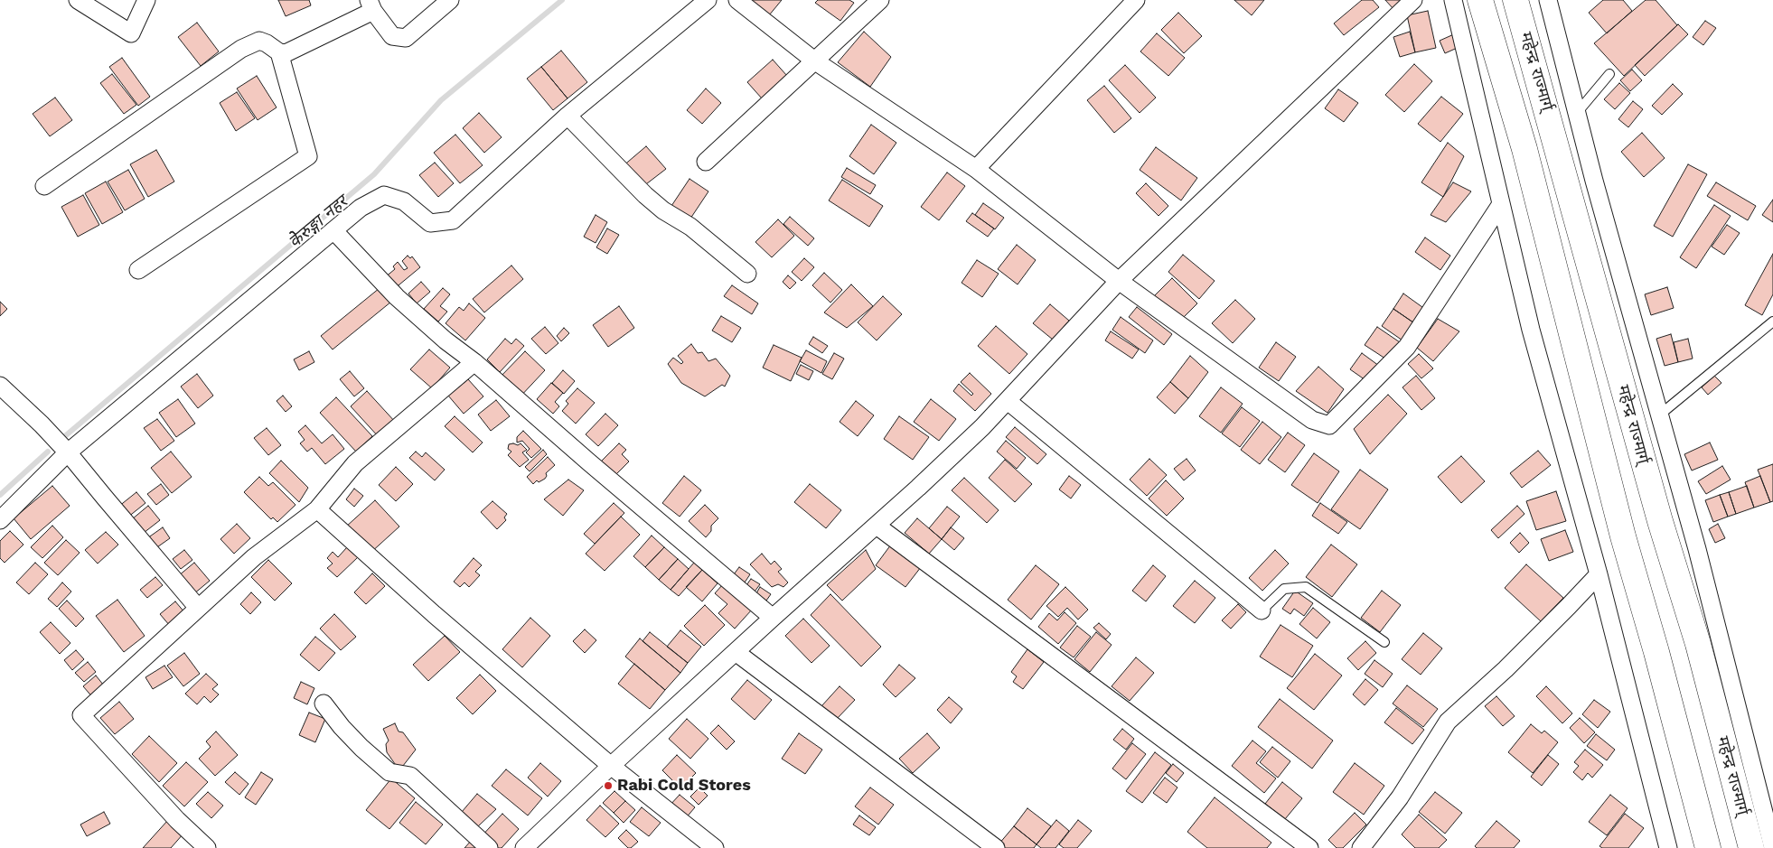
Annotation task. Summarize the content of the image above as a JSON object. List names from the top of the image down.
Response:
{
  "streets": {
    "highway": ["महेन्द्र राज्मार्ग्"]
  },
  "water": ["केेरुङ्गा नहर"],
  "places": ["Rabi Cold Stores"]
}
